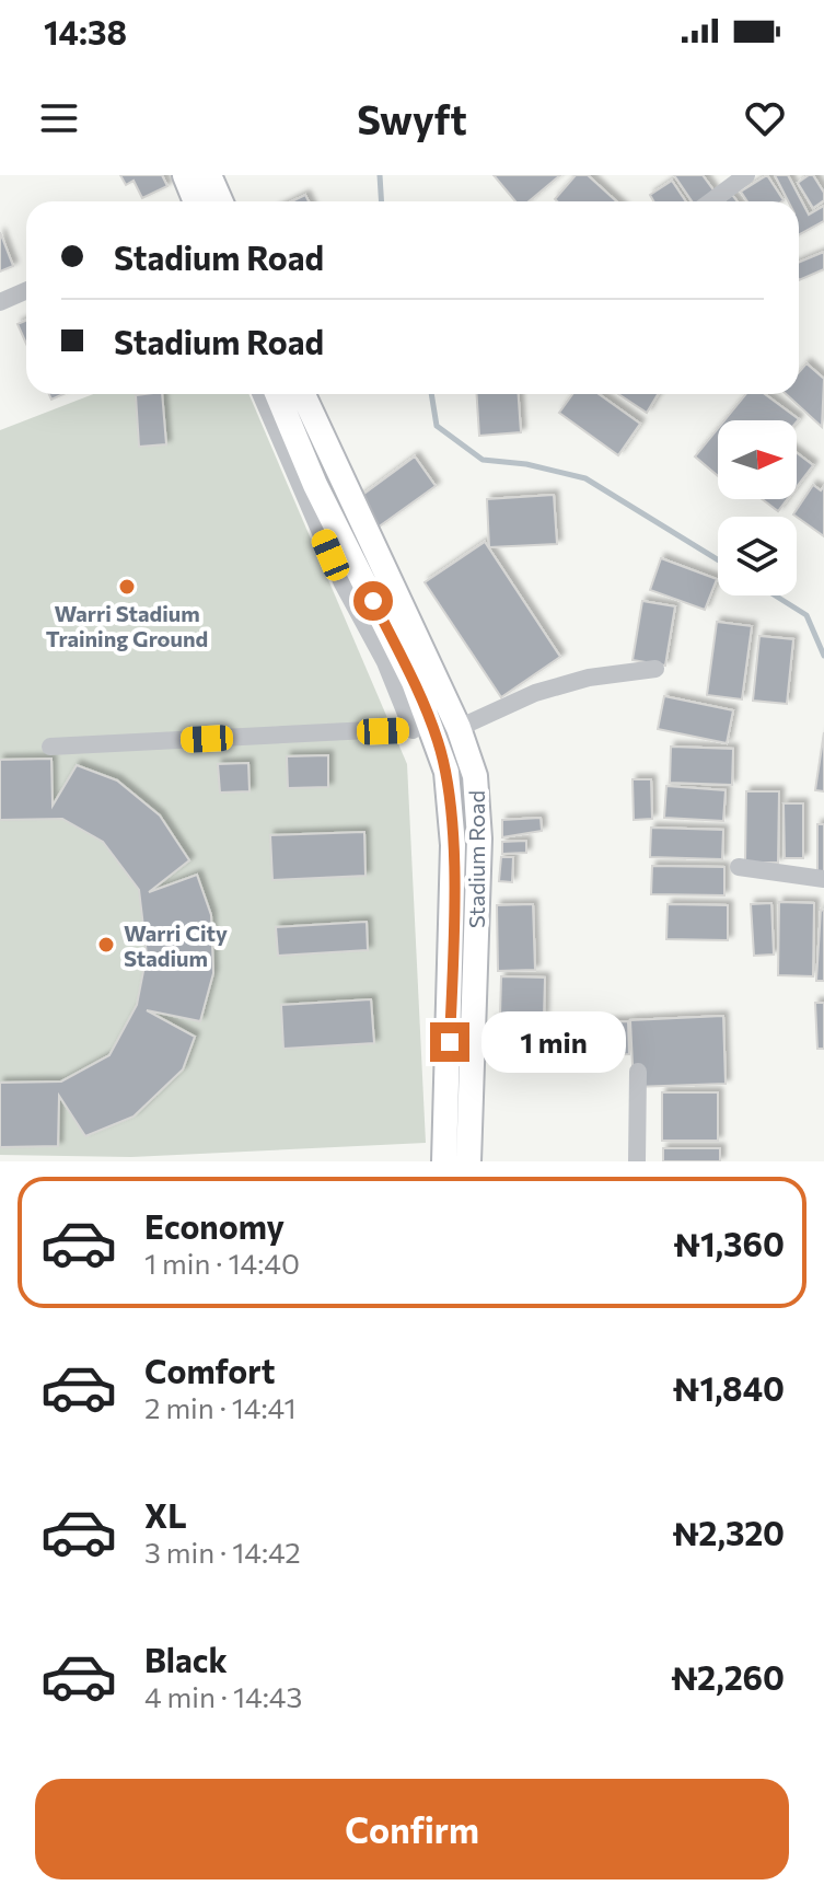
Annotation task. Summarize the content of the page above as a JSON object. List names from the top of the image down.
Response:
{
  "streets": {
    "main road": ["Stadium Road"]
  },
  "places": ["Warri Stadium Training Ground", "Warri City Stadium"],
  "north": "right",
  "page": {
    "status": "14:38",
    "header": "Swyft",
    "banner": ["Stadium Road", "Stadium Road"],
    "bubble": "1 min",
    "list": [
      {
        "name": "Economy",
        "note": "1 min · 14:40",
        "value": "₦1,360"
      },
      {
        "name": "Comfort",
        "note": "2 min · 14:41",
        "value": "₦1,840"
      },
      {
        "name": "XL",
        "note": "3 min · 14:42",
        "value": "₦2,320"
      },
      {
        "name": "Black",
        "note": "4 min · 14:43",
        "value": "₦2,260"
      }
    ],
    "buttons": "Confirm"
  }
}
